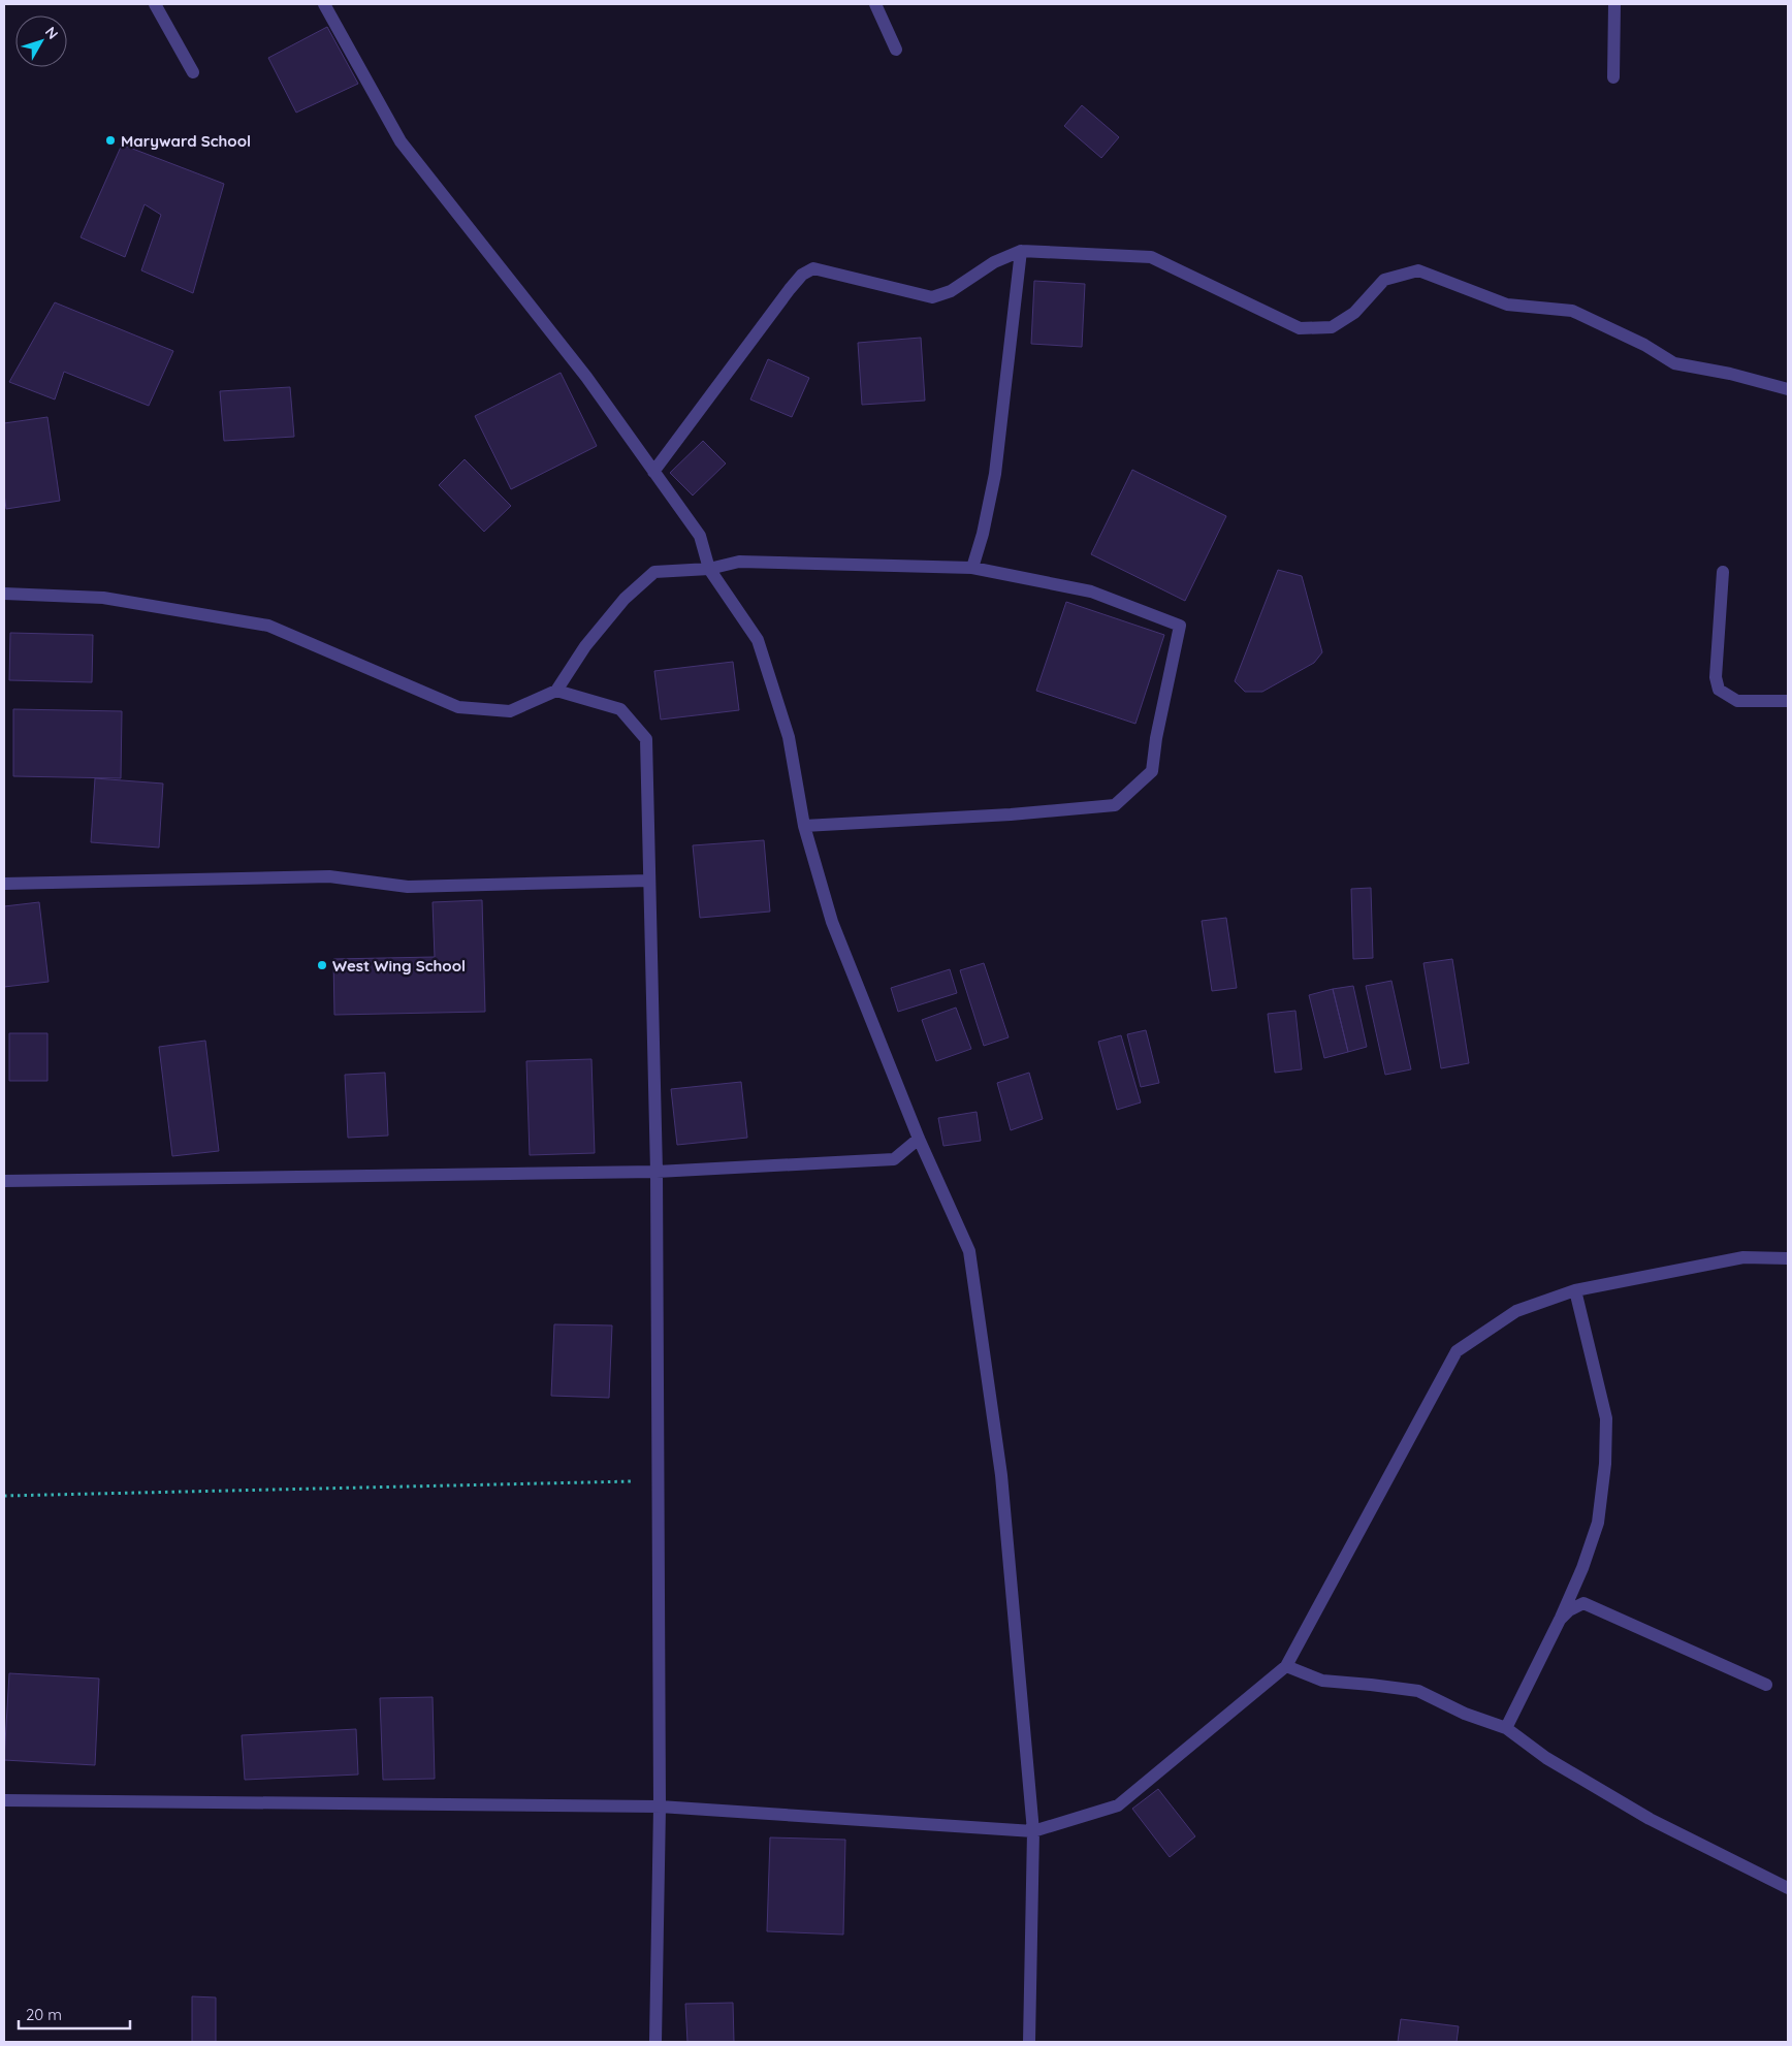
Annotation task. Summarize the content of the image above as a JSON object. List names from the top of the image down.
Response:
{
  "places": ["Maryward School", "West Wing School"],
  "scale_bar": "20 m",
  "north": "top right"
}
